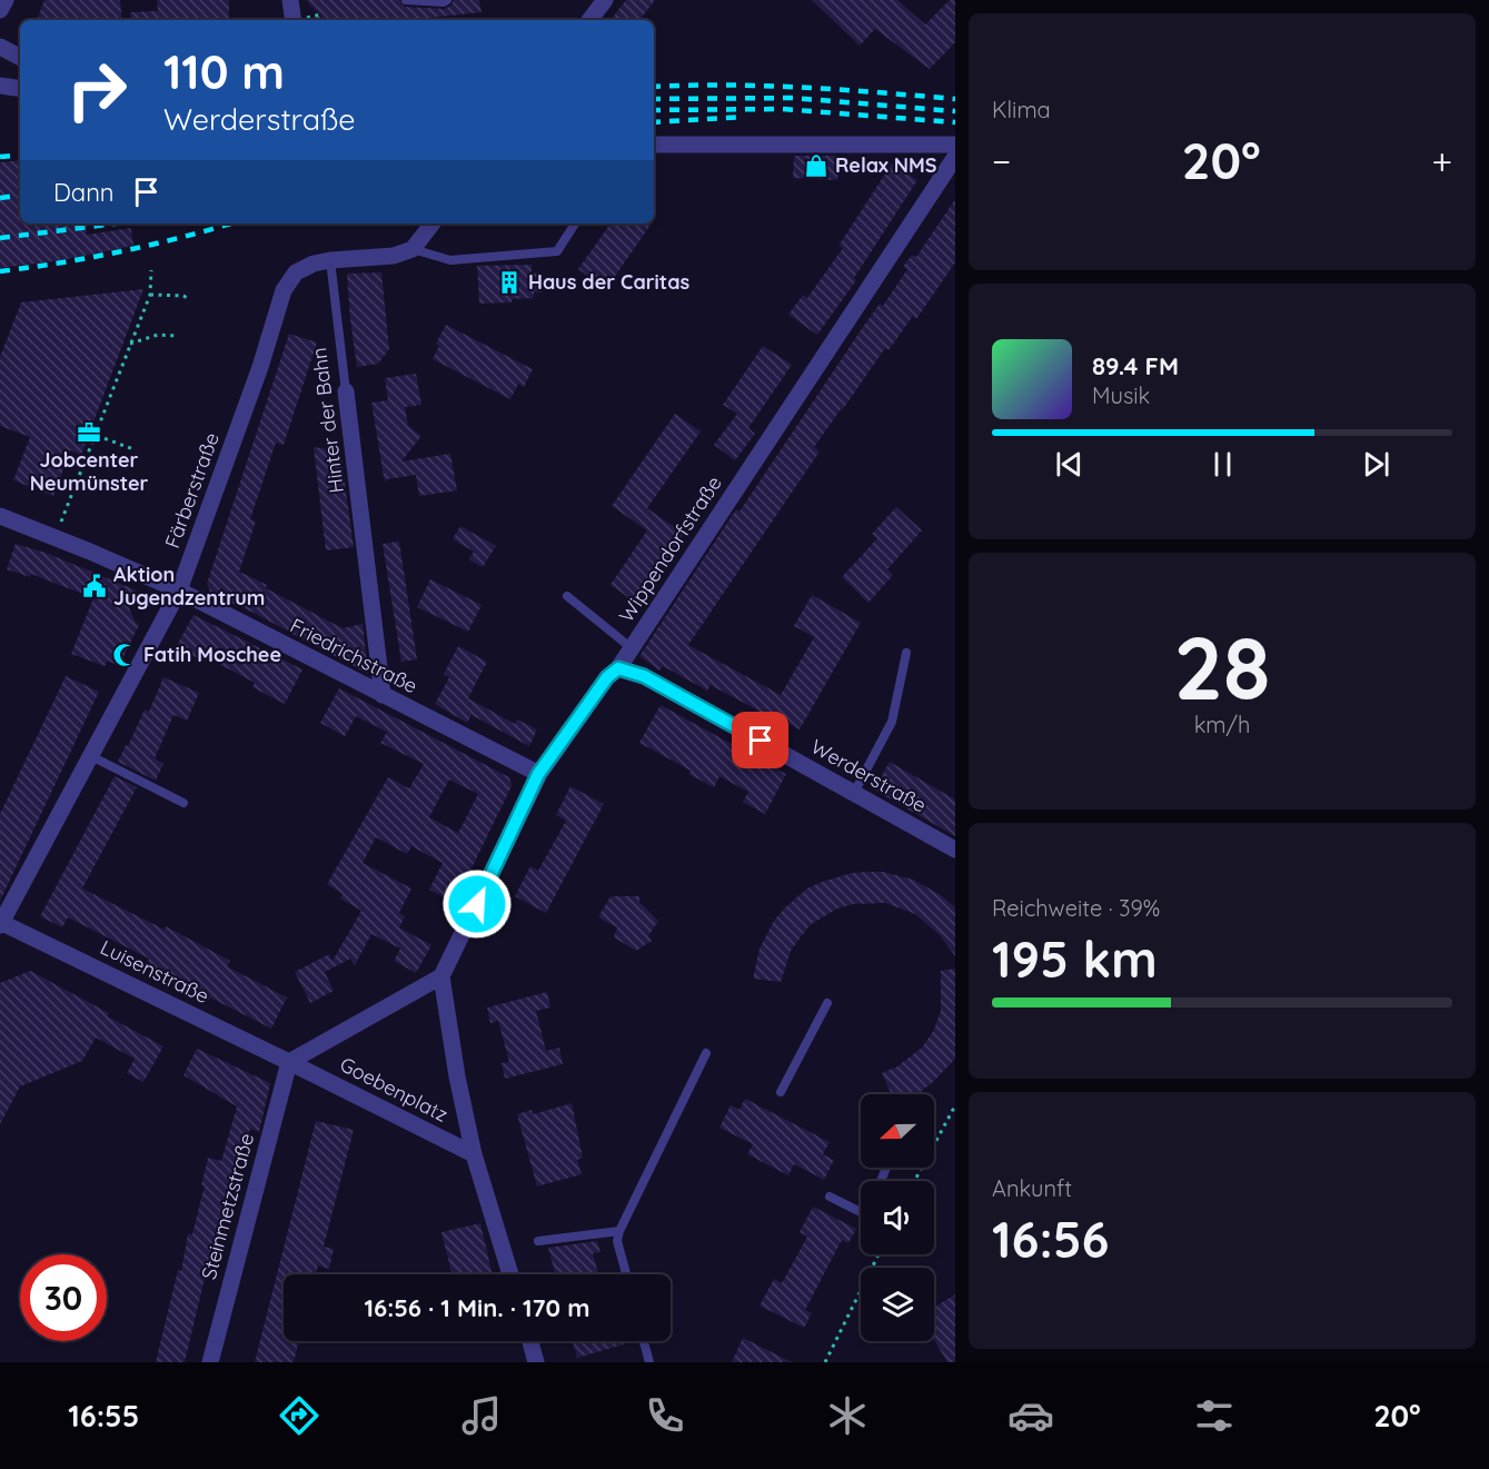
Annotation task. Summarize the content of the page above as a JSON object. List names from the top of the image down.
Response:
{
  "streets": {
    "street": [
      "Hinter der Bahn",
      "Färberstraße",
      "Wippendorfstraße",
      "Friedrichstraße",
      "Werderstraße",
      "Luisenstraße",
      "Goebenplatz",
      "Steinmetzstraße"
    ]
  },
  "crossings": [
    ["Hinter der Bahn", "Färberstraße"],
    ["Hinter der Bahn", "Friedrichstraße"],
    ["Färberstraße", "Friedrichstraße"],
    ["Färberstraße", "Luisenstraße"],
    ["Wippendorfstraße", "Friedrichstraße"],
    ["Wippendorfstraße", "Werderstraße"],
    ["Wippendorfstraße", "Goebenplatz"],
    ["Luisenstraße", "Goebenplatz"],
    ["Luisenstraße", "Steinmetzstraße"],
    ["Goebenplatz", "Steinmetzstraße"]
  ],
  "places": {
    "shop": ["Relax NMS"],
    "building": ["Haus der Caritas"],
    "office": ["Jobcenter Neumünster"],
    "public building": ["Aktion Jugendzentrum"],
    "mosque": ["Fatih Moschee"]
  },
  "north": "left",
  "page": {
    "tile": [
      "Klima",
      ["28", "km/h"],
      ["Reichweite · 39%", "195 km"],
      ["Ankunft", "16:56"]
    ],
    "turn": ["110 m", "Werderstraße"],
    "heat": ["−", "20°", "+"],
    "then": "Dann",
    "song": ["89.4 FM", "Musik"],
    "limit": "30",
    "trip": "16:56 · 1 Min. · 170 m",
    "tabs": ["16:55", "20°"]
  }
}
